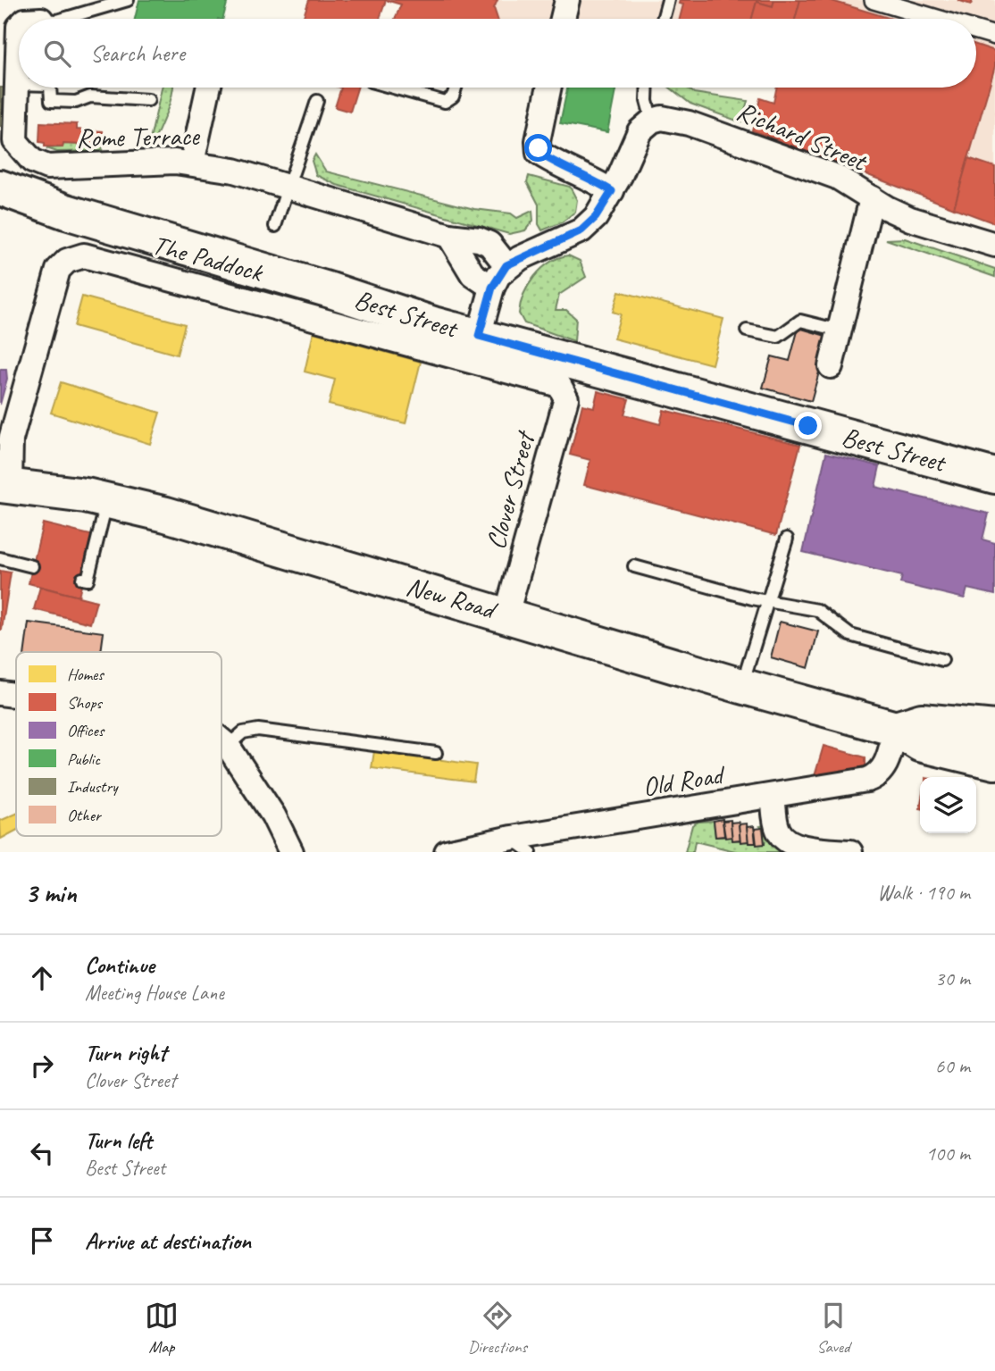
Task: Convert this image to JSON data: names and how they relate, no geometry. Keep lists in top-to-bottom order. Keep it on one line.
{"streets":{"main road":["Best Street","New Road"],"street":["Richard Street","Rome Terrace","The Paddock","Clover Street","Old Road"]},"crossings":[["The Paddock","Clover Street"],["The Paddock","New Road"],["Clover Street","New Road"],["New Road","Old Road"]],"legend":["Homes","Shops","Offices","Public","Industry","Other"],"page":{"search":"Search here","heading":["3 min","Walk · 190 m"],"list":[["Continue","Meeting House Lane","30 m"],["Turn right","Clover Street","60 m"],["Turn left","Best Street","100 m"],"Arrive at destination"],"nav":["Map","Directions","Saved"]}}
